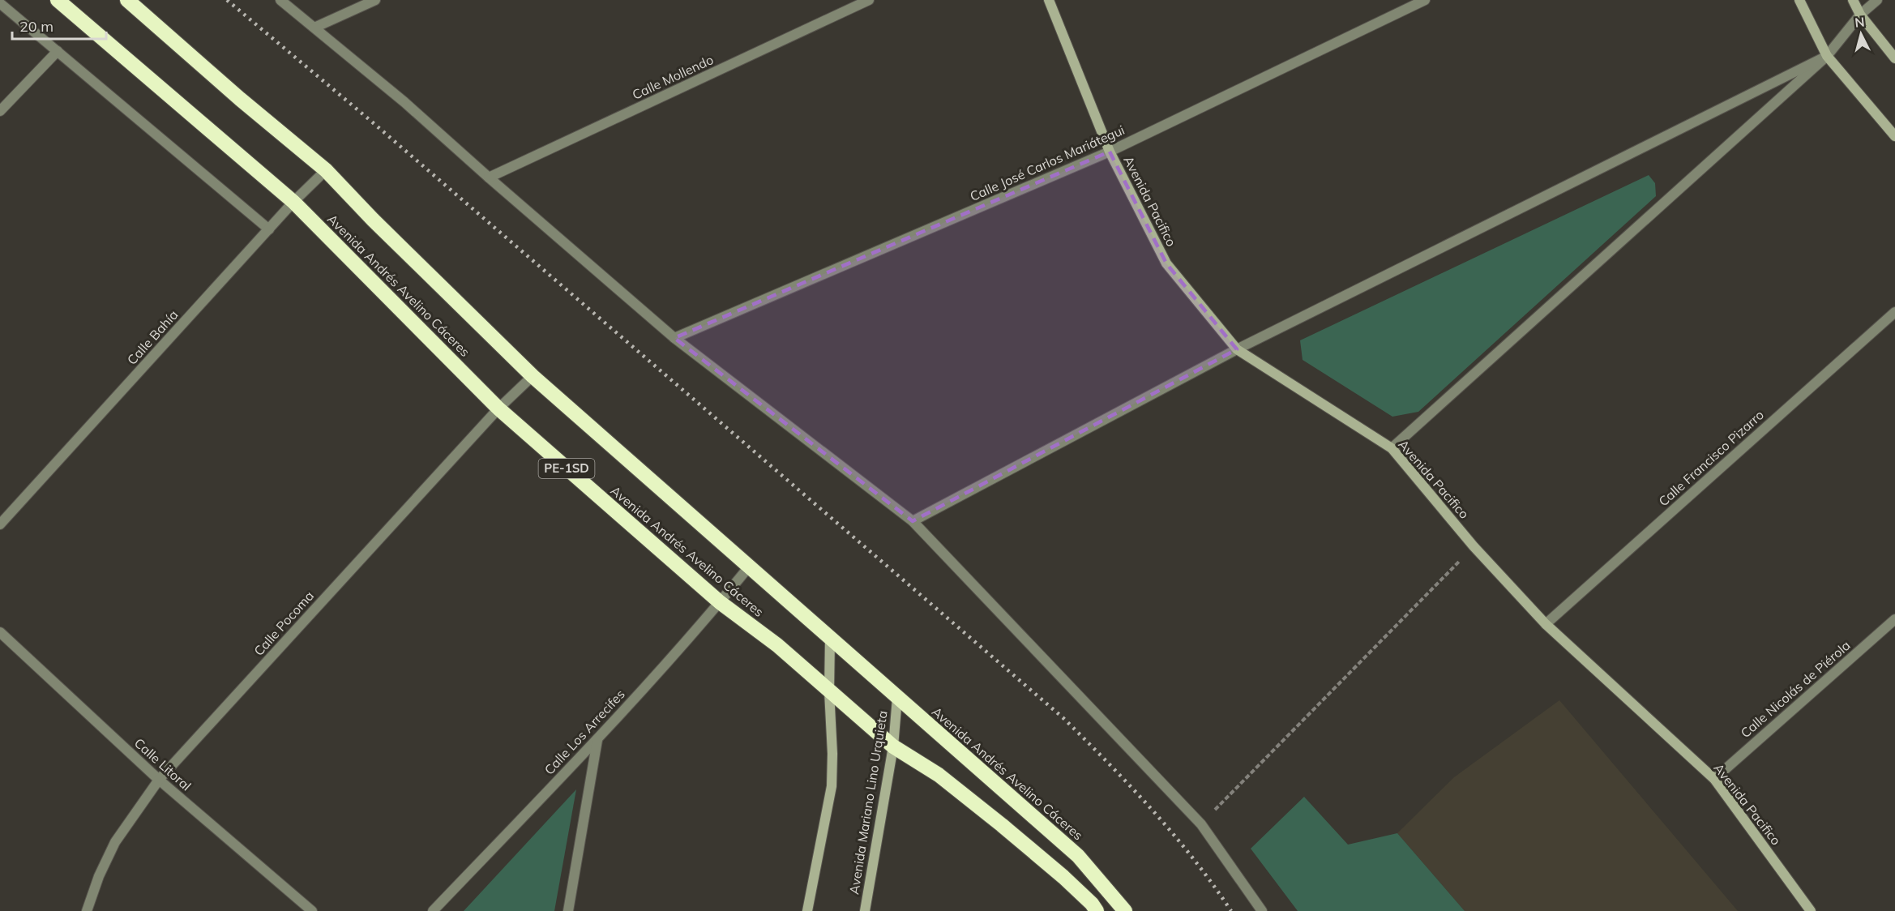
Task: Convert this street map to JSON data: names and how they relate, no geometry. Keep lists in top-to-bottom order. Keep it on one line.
{"streets":{"highway":["Avenida Andrés Avelino Cáceres","PE-1SD"],"street":["Calle Mollendo","Calle José Carlos Mariátegui","Avenida Pacifico","Calle Bahía","Calle Francisco Pizarro","Calle Pocoma","Calle Nicolás de Piérola","Calle Los Arrecifes","Calle Litoral","Avenida Mariano Lino Urquieta"]},"crossings":[["Calle José Carlos Mariátegui","Avenida Pacifico"],["Avenida Pacifico","Calle Francisco Pizarro"],["Avenida Pacifico","Calle Nicolás de Piérola"],["Avenida Andrés Avelino Cáceres","Calle Bahía"],["Avenida Andrés Avelino Cáceres","Calle Pocoma"],["Avenida Andrés Avelino Cáceres","Calle Los Arrecifes"],["Avenida Andrés Avelino Cáceres","Avenida Mariano Lino Urquieta"],["Calle Pocoma","Calle Litoral"]],"scale_bar":"20 m","north":"top"}
